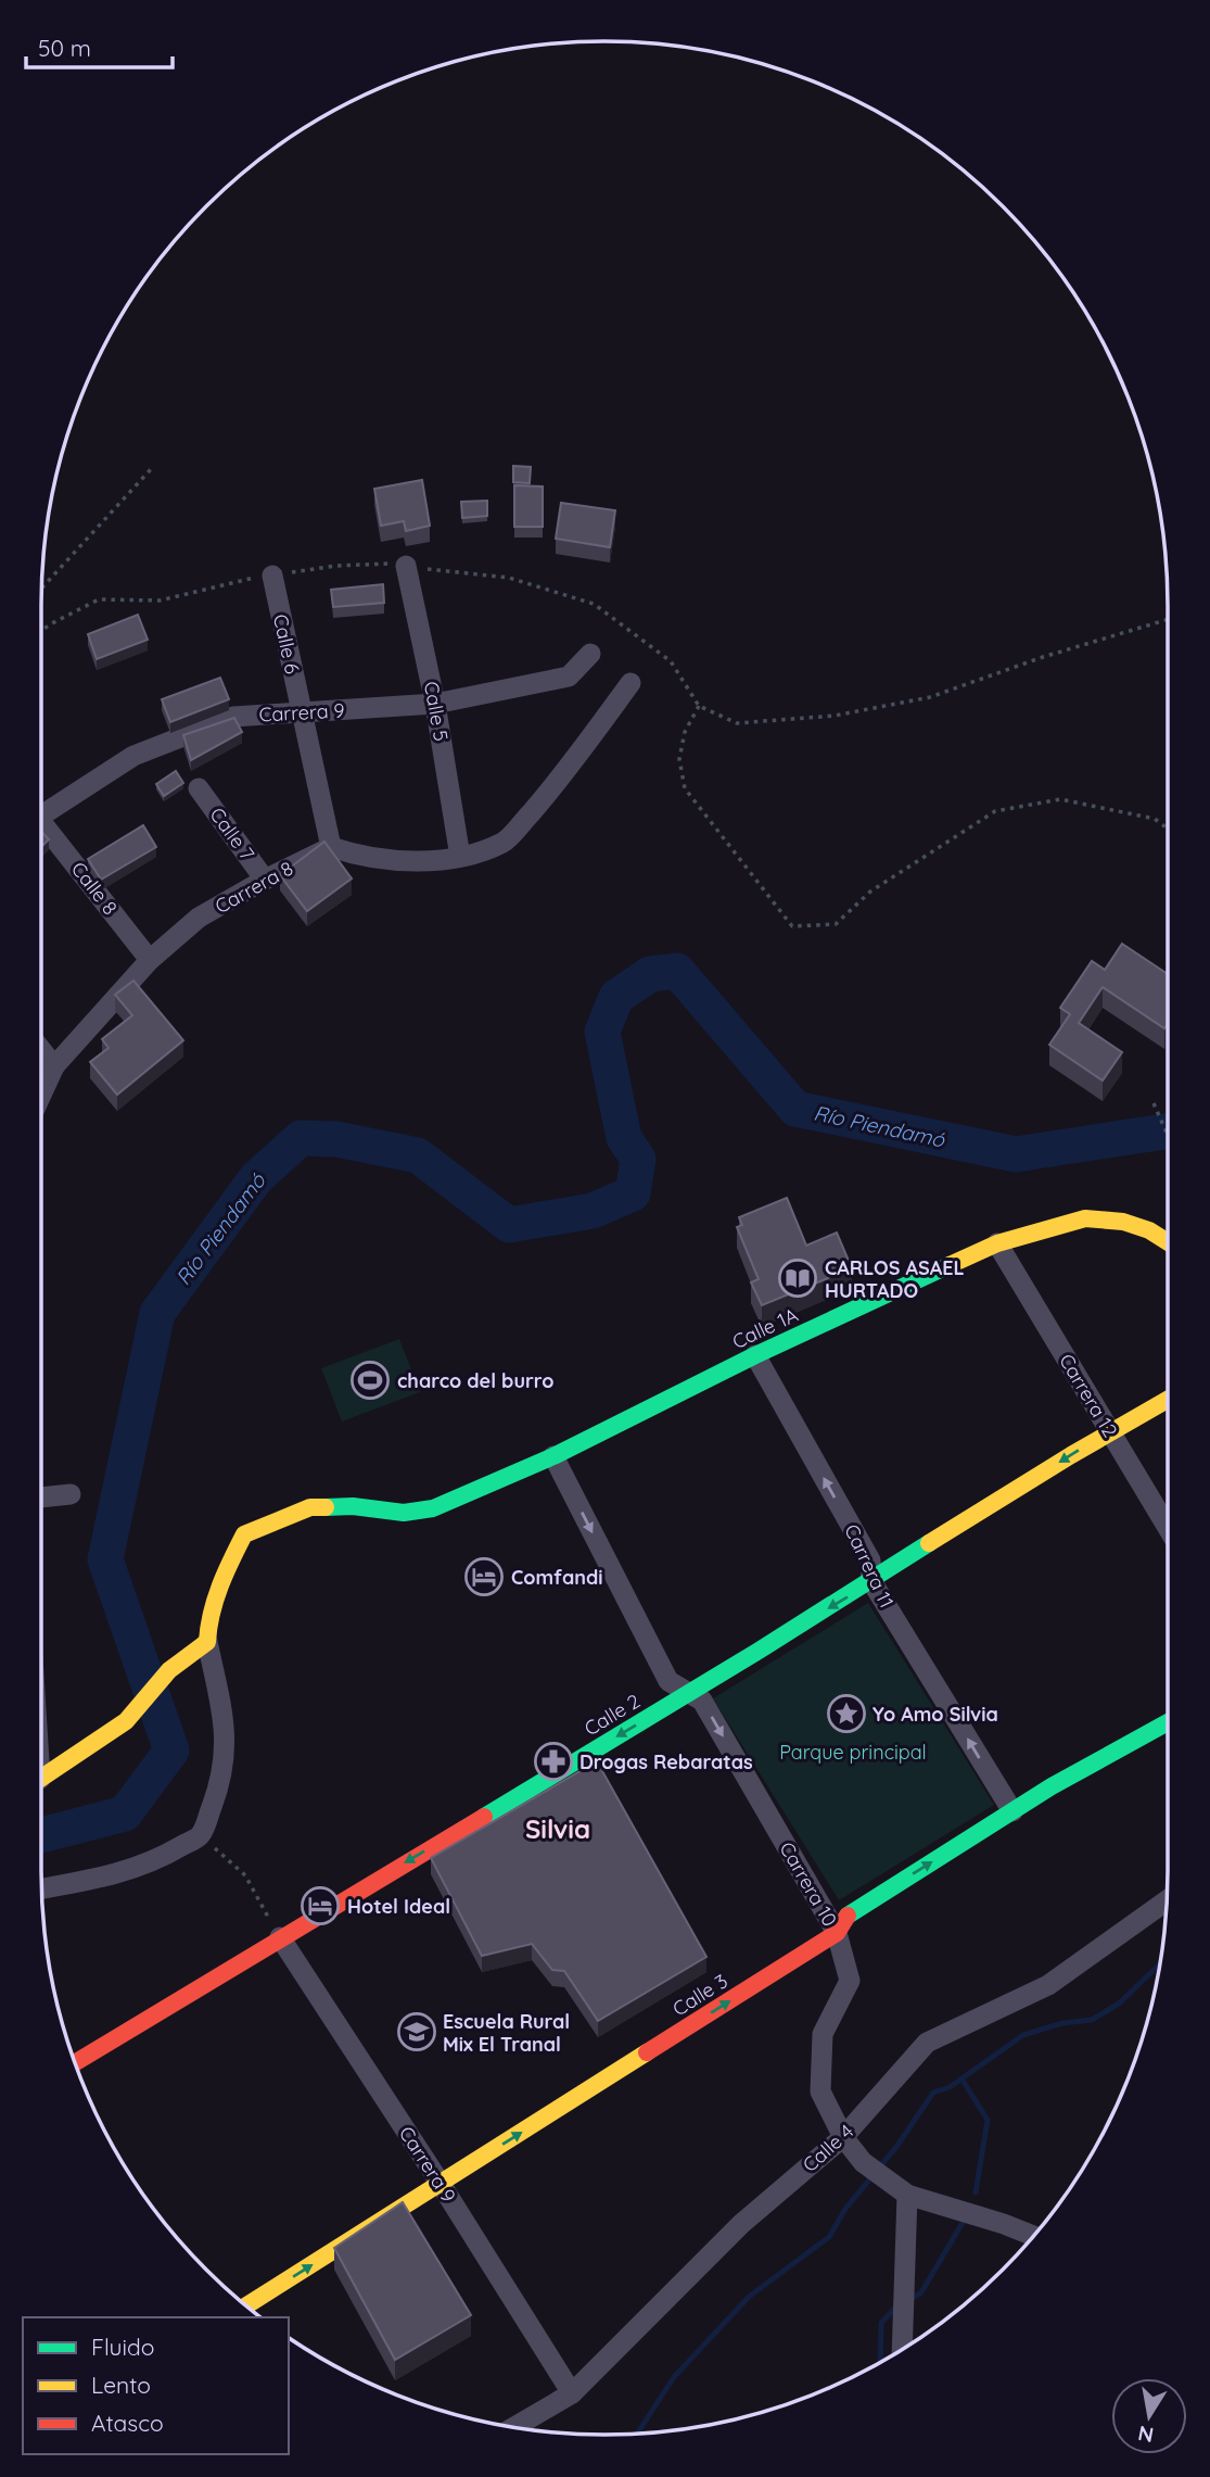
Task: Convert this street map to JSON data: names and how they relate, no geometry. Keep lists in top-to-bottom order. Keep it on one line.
{"streets":{"main road":["Calle 1A","Calle 2","Calle 3"],"street":["Calle 6","Calle 5","Carrera 9","Calle 7","Carrera 8","Calle 8","Carrera 12","Carrera 11","Carrera 10","Calle 4"]},"crossings":[["Calle 6","Carrera 9"],["Calle 6","Carrera 8"],["Calle 5","Carrera 9"],["Carrera 9","Calle 2"],["Carrera 9","Calle 3"],["Carrera 9","Calle 4"],["Calle 7","Carrera 8"],["Carrera 8","Calle 8"],["Calle 1A","Carrera 12"],["Calle 1A","Carrera 11"],["Calle 1A","Carrera 10"],["Carrera 12","Calle 2"],["Carrera 11","Calle 2"],["Carrera 11","Calle 3"],["Calle 2","Carrera 10"],["Carrera 10","Calle 3"],["Carrera 10","Calle 4"]],"one_way":["Carrera 11","Calle 2","Carrera 10","Calle 3"],"districts":["Silvia"],"water":["Río Piendamó"],"parks":["Parque principal"],"places":{"library":["CARLOS ASAEL HURTADO"],"sports":["charco del burro"],"hotel":["Comfandi","Hotel Ideal"],"place":["Yo Amo Silvia"],"pharmacy":["Drogas Rebaratas"],"school or university":["Escuela Rural Mix El Tranal"]},"legend":["Fluido","Lento","Atasco"],"scale_bar":"50 m","north":"bottom"}
